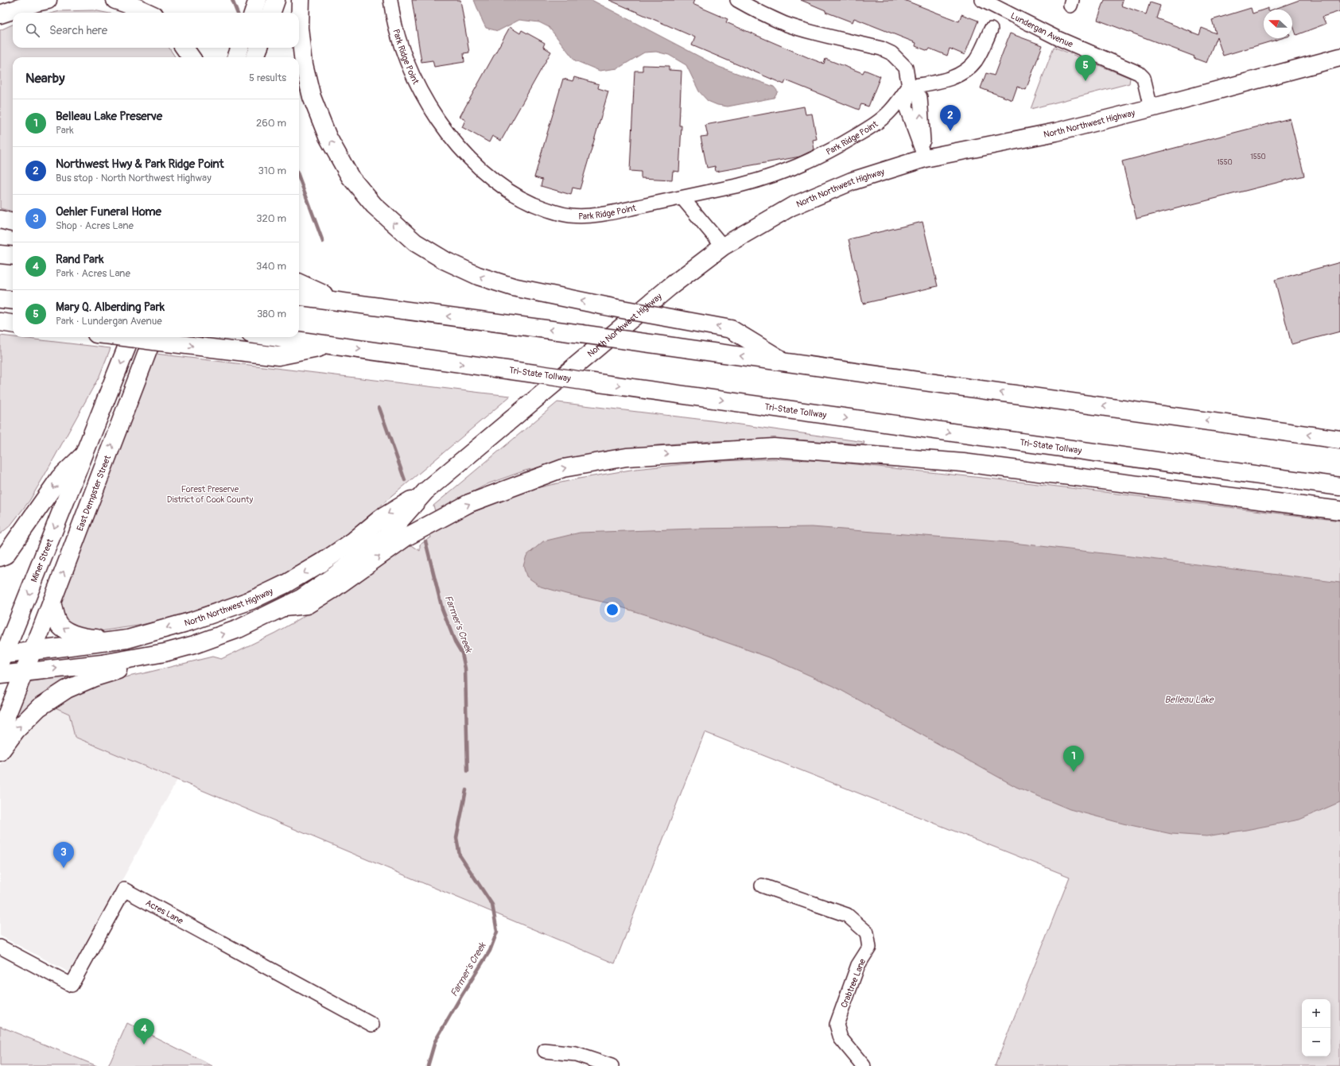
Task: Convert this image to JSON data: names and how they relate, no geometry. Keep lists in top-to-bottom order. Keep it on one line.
{"streets":{"main road":["North Northwest Highway","Tri-State Tollway","East Dempster Street","Miner Street"],"street":["Lundergan Avenue","Park Ridge Point","Acres Lane","Crabtree Lane"]},"crossings":[["Lundergan Avenue","North Northwest Highway"],["North Northwest Highway","East Dempster Street"],["North Northwest Highway","Miner Street"]],"water":["Farmer's Creek","Belleau Lake"],"parks":["Forest Preserve District of Cook County"],"house_numbers":["1550","1550"],"north":"left","page":{"search":"Search here","pins":["5","2","1","3","4"],"heading":["Nearby","5 results"],"list":[{"mark":"1","name":"Belleau Lake Preserve","note":"Park","value":"260 m"},{"mark":"2","name":"Northwest Hwy & Park Ridge Point","note":"Bus stop · North Northwest Highway","value":"310 m"},{"mark":"3","name":"Oehler Funeral Home","note":"Shop · Acres Lane","value":"320 m"},{"mark":"4","name":"Rand Park","note":"Park · Acres Lane","value":"340 m"},{"mark":"5","name":"Mary Q. Alberding Park","note":"Park · Lundergan Avenue","value":"380 m"}],"map_buttons":["+","−"]}}
